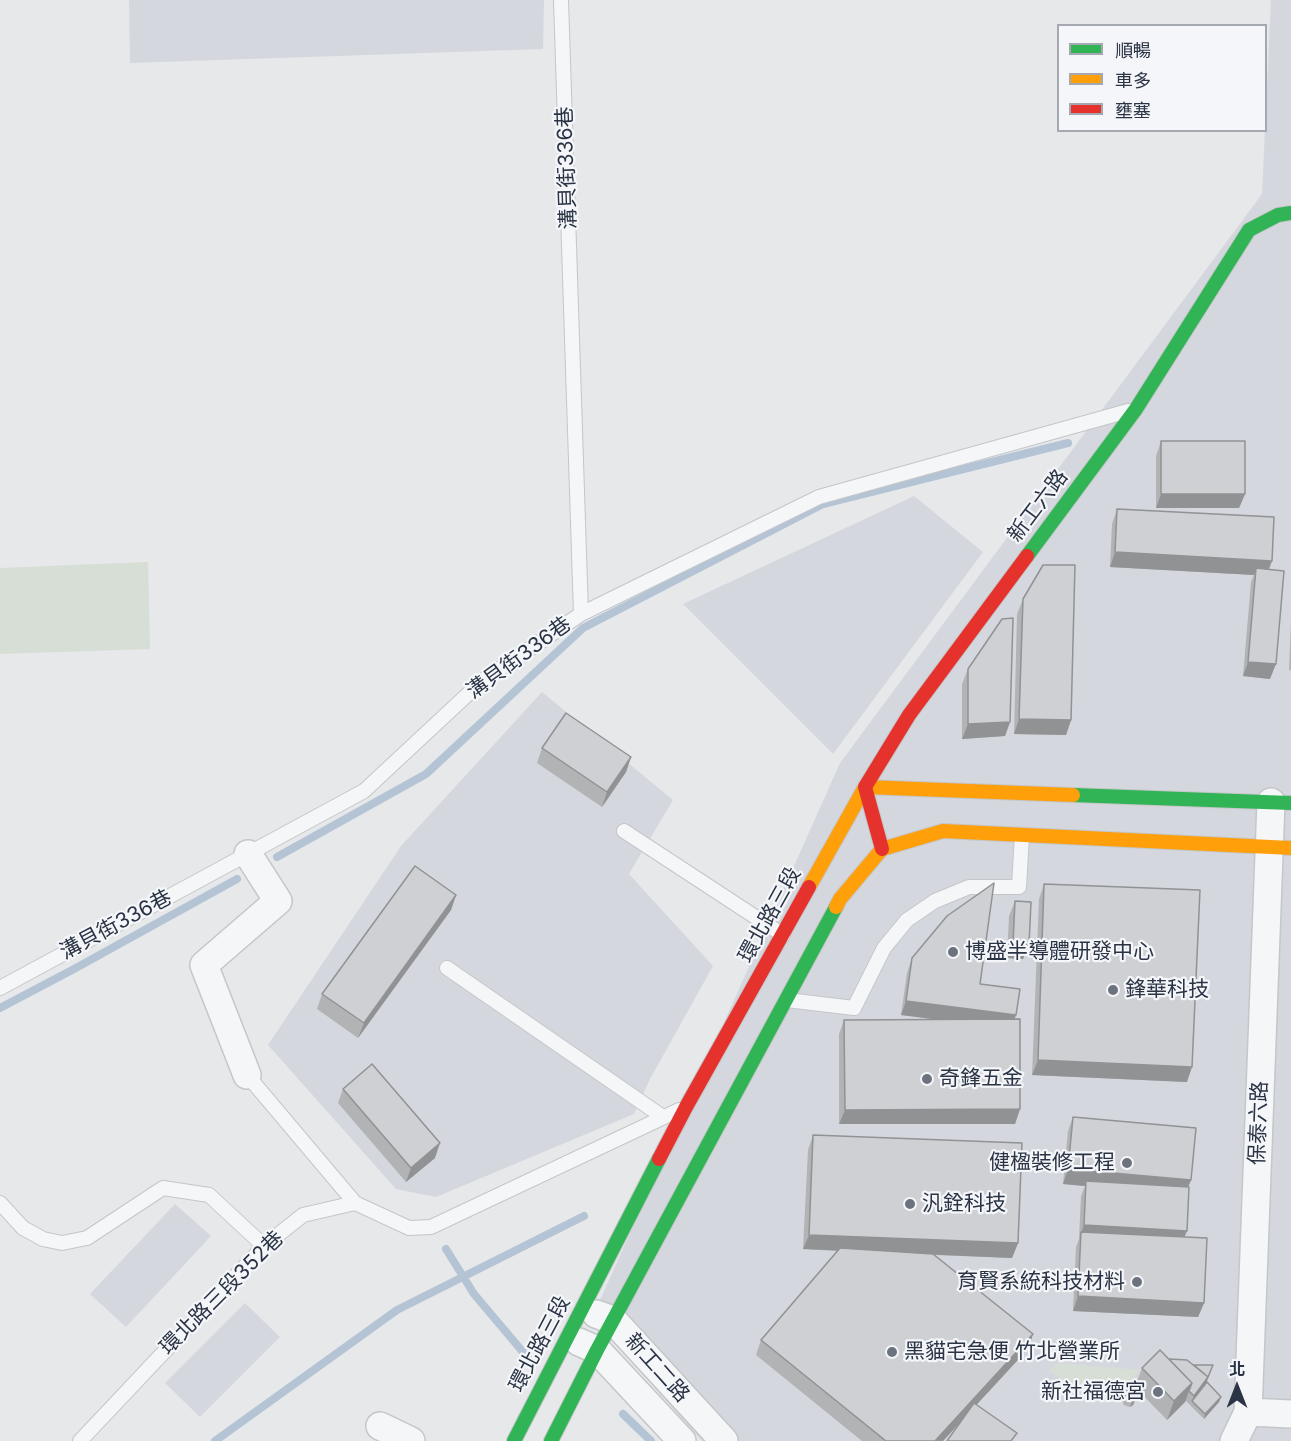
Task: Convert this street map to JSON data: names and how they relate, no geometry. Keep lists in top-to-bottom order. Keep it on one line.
{"streets":{"street":["新工六路","環北路三段","保泰六路","新工二路"],"lane":["溝貝街336巷","環北路三段352巷"]},"crossings":[["新工六路","環北路三段"],["環北路三段","新工二路"]],"places":["博盛半導體研發中心","鋒華科技","奇鋒五金","健楹裝修工程","汎銓科技","育賢系統科技材料","黑貓宅急便 竹北營業所","新社福德宮"],"legend":["順暢","車多","壅塞"],"north":"top"}
